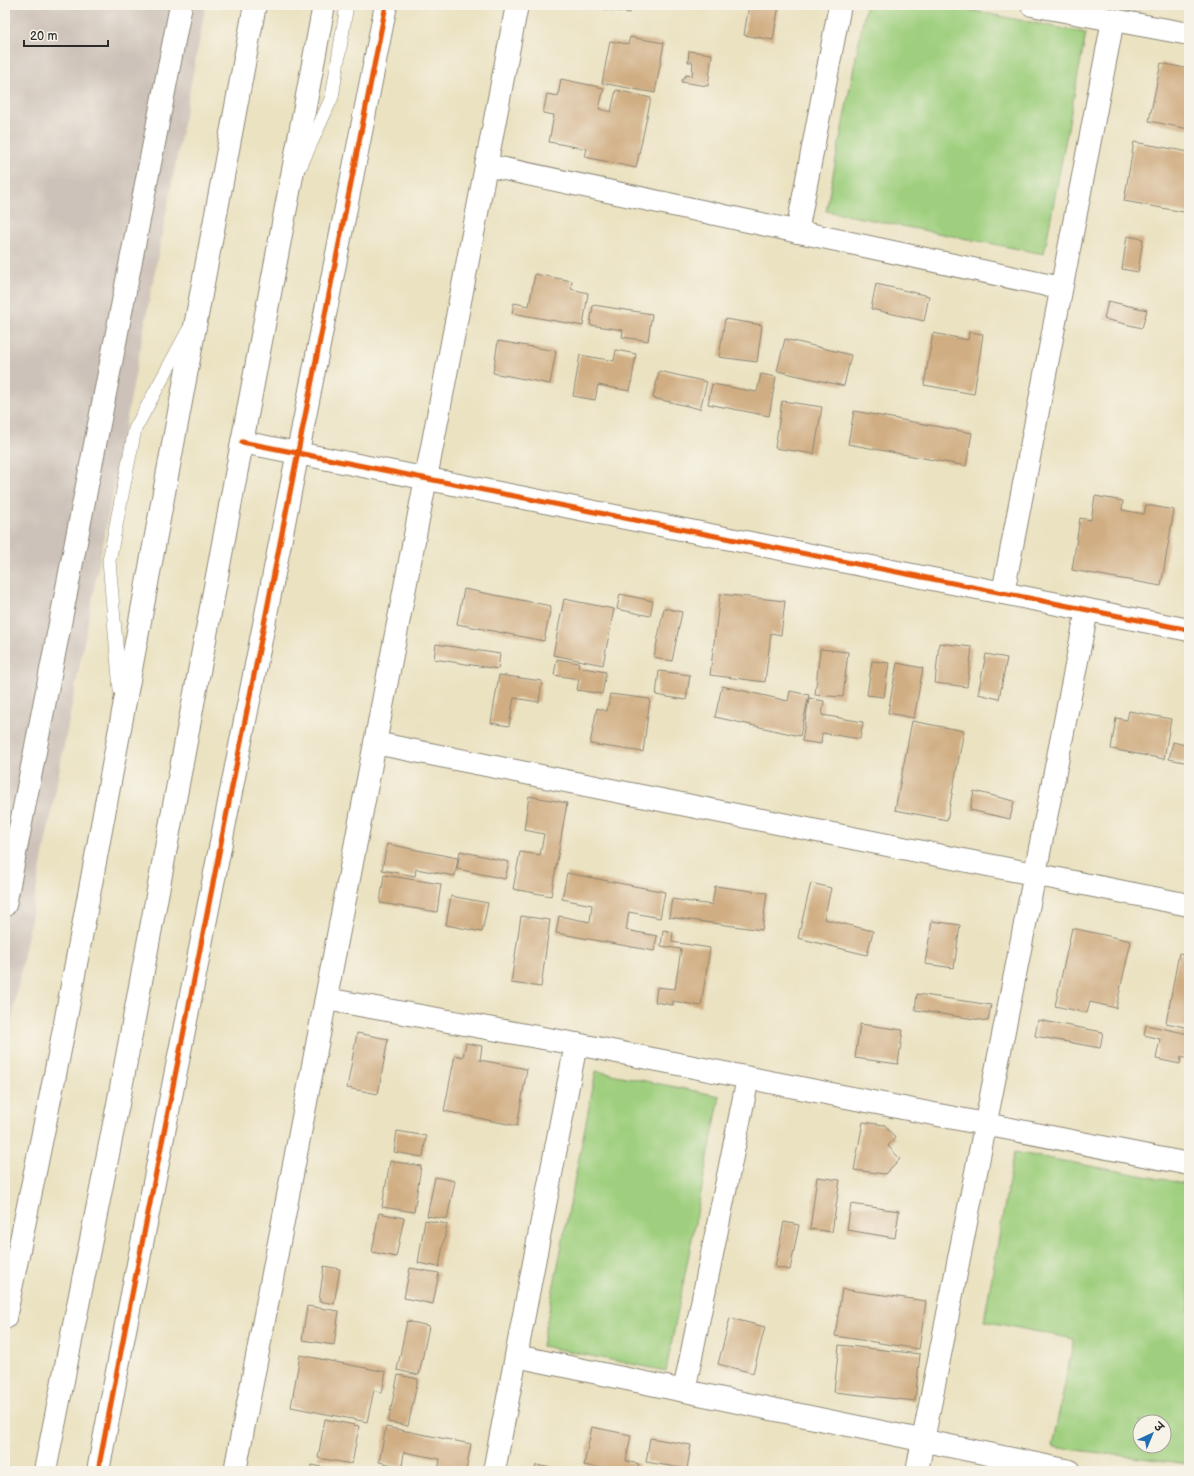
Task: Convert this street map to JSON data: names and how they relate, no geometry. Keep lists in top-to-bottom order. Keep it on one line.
{"scale_bar":"20 m","north":"top right"}
